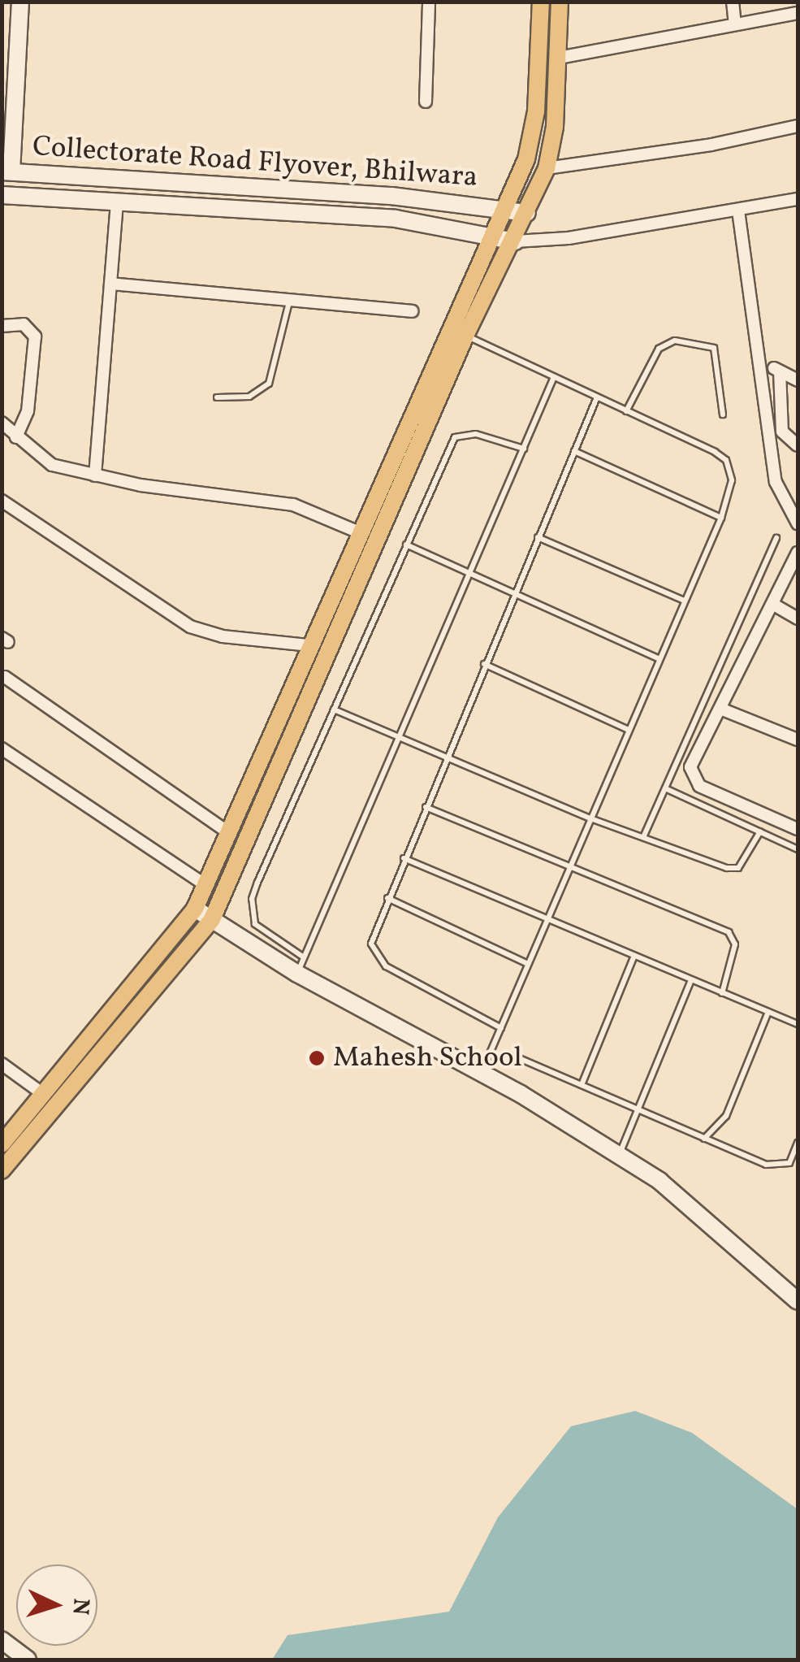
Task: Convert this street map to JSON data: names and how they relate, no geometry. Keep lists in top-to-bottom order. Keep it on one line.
{"streets":{"street":["Collectorate Road Flyover, Bhilwara"]},"places":["Mahesh School"],"north":"right"}
